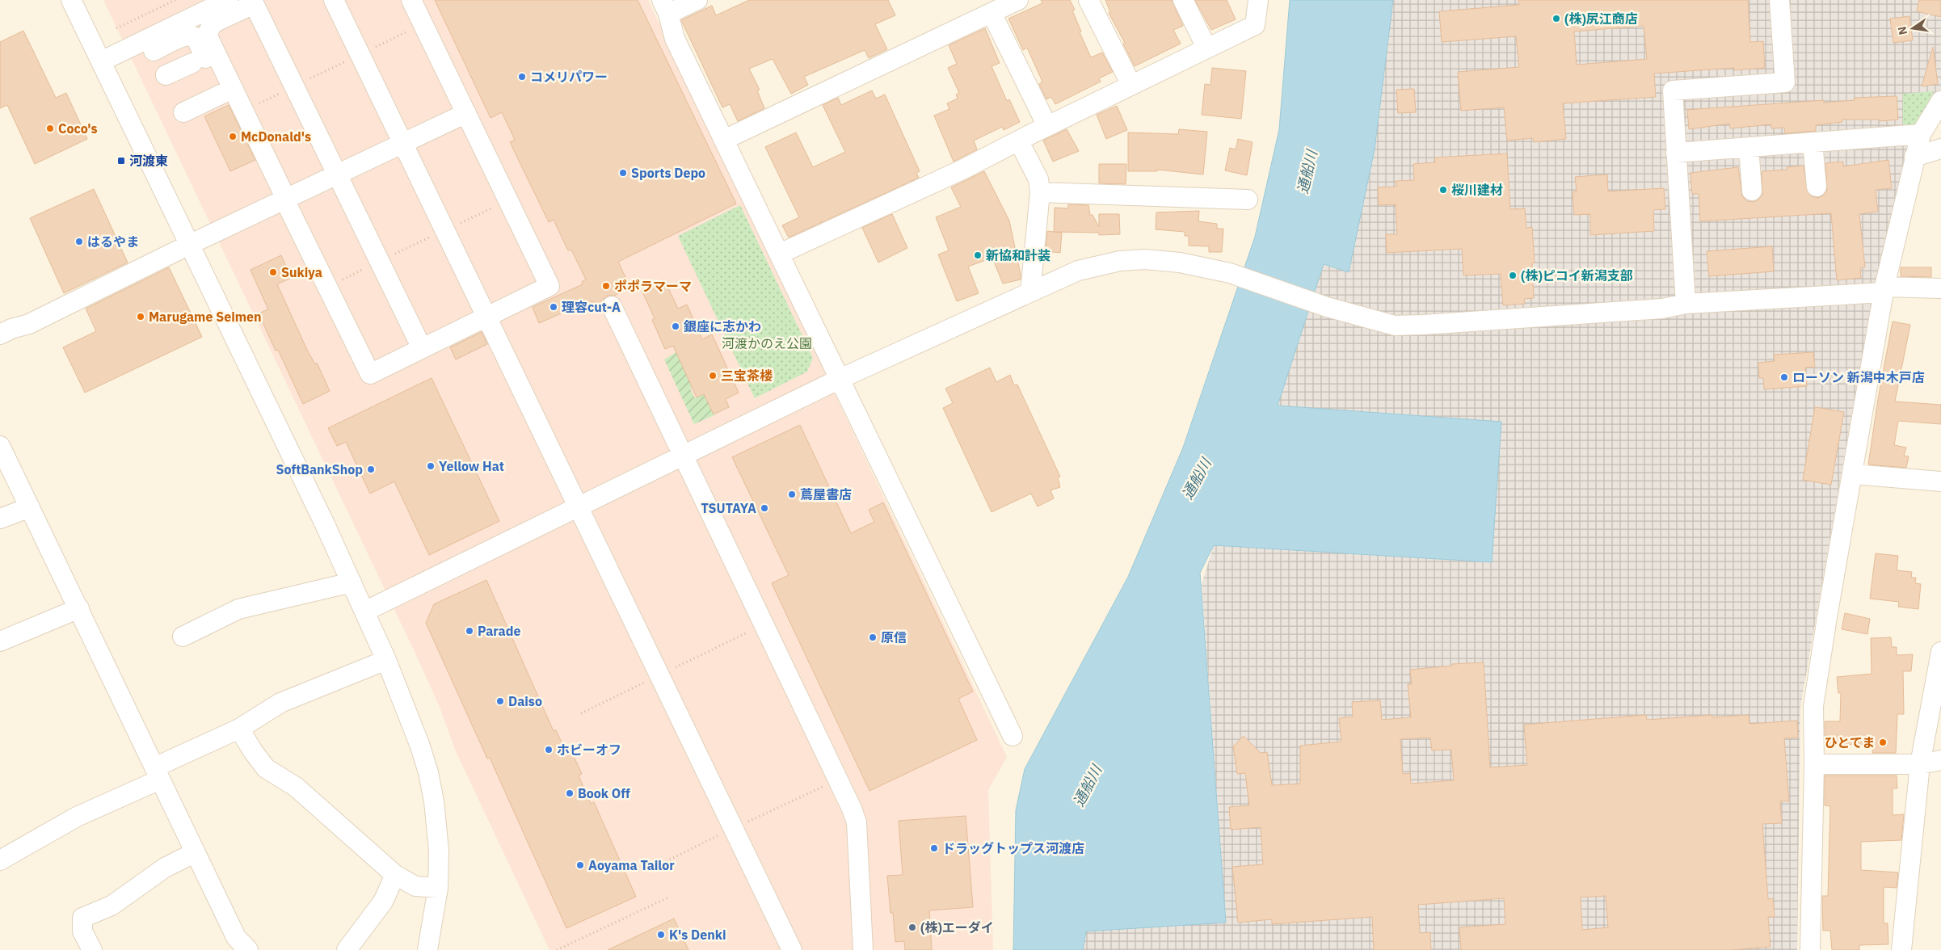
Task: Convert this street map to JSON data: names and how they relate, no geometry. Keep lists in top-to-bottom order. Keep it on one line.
{"water":["通船川"],"parks":["河渡かのえ公園"],"places":{"other":["(株)尻江商店","コメリパワー","Coco's","McDonald's","Sports Depo","桜川建材","はるやま","新協和計装","Sukiya","(株)ピコイ新潟支部","ポポラマーマ","理容cut-A","Marugame Seimen","銀座に志かわ","三宝茶楼","ローソン 新潟中木戸店","Yellow Hat","SoftBankShop","蔦屋書店","TSUTAYA","Parade","原信","Daiso","ひとてま","ホビーオフ","Book Off","ドラッグトップス河渡店","Aoyama Tailor","(株)エーダイ","K's Denki"],"transit":["河渡東"]},"north":"left"}
